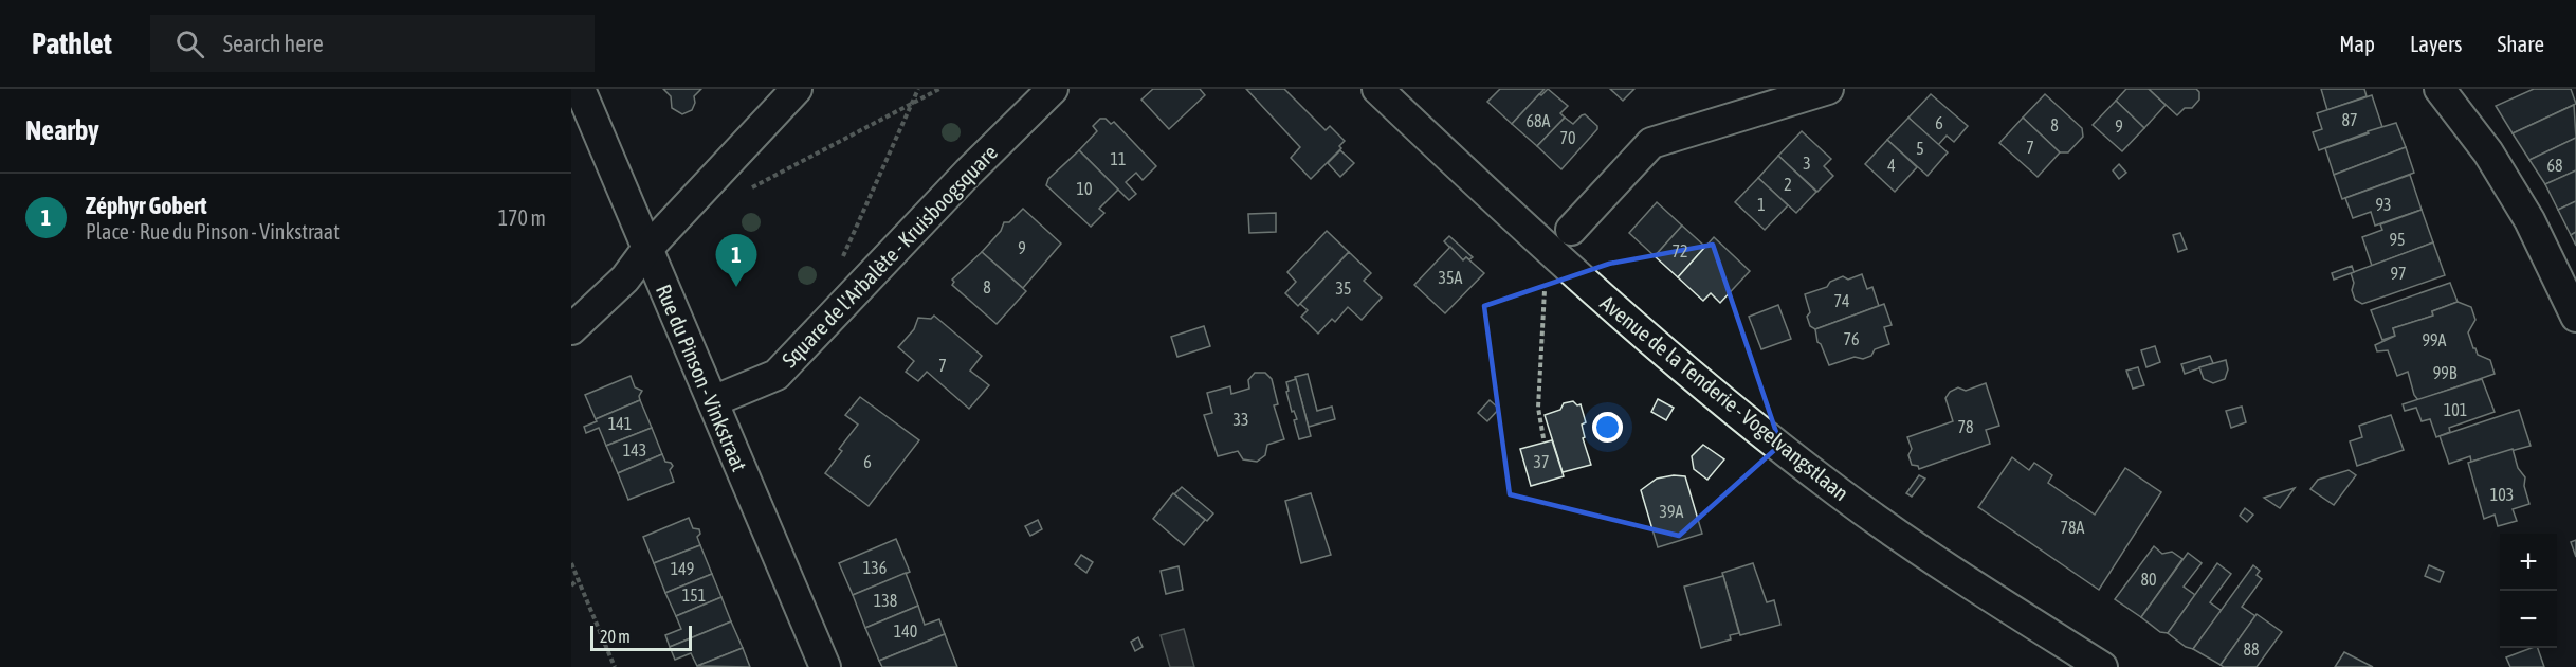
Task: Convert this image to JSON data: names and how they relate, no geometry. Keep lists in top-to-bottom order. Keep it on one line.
{"streets":{"street":["Square de l'Arbalète - Kruisboogsquare","Rue du Pinson - Vinkstraat","Avenue de la Tenderie - Vogelvangstlaan"]},"crossings":[["Square de l'Arbalète - Kruisboogsquare","Rue du Pinson - Vinkstraat"]],"house_numbers":["87","68A","6","8","9","70","7","5","11","3","4","68","2","10","1","93","95","9","72","97","35A","8","35","74","76","99A","7","99B","101","33","141","78","143","6","37","103","39A","78A","136","149","80","151","138","140","88"],"scale_bar":"20 m","page":{"header":"Pathlet","search":"Search here","nav":["Map","Layers","Share"],"heading":"Nearby","list":[{"mark":"1","name":"Zéphyr Gobert","note":"Place · Rue du Pinson - Vinkstraat","value":"170 m"}],"pins":"1","map_buttons":["+","−"],"scale":"20 m"}}
